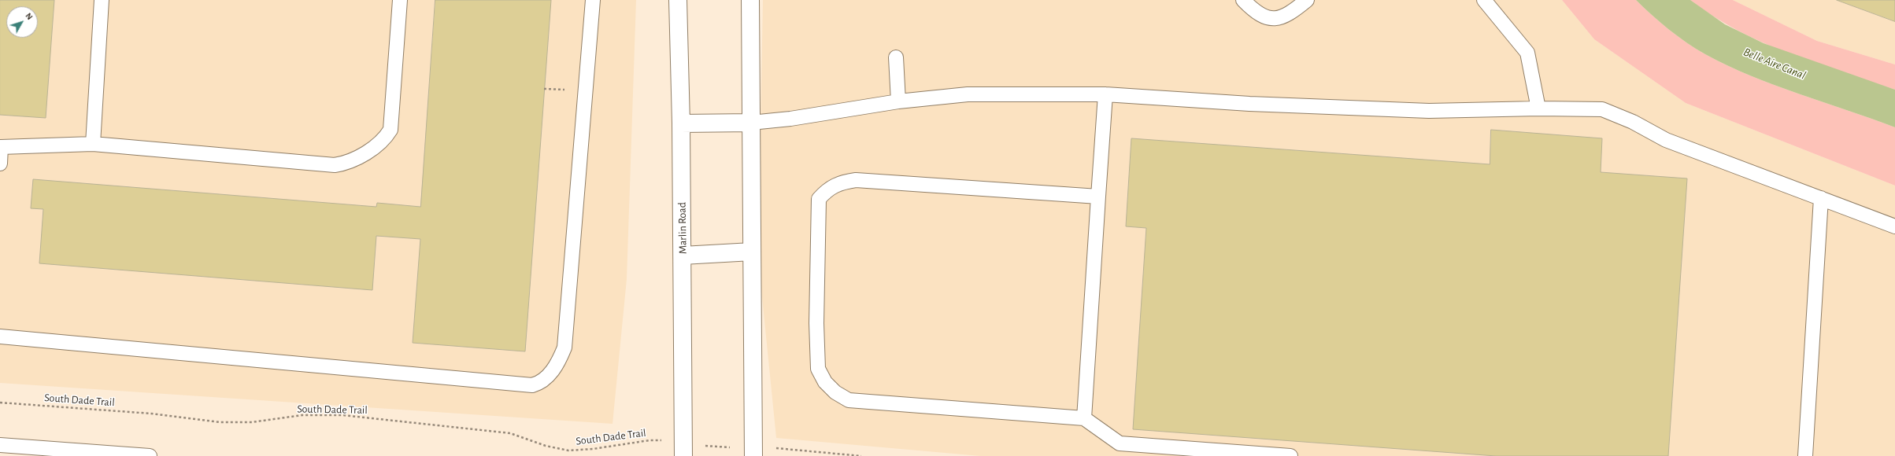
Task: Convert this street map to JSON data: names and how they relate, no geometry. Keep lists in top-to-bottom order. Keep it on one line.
{"streets":{"street":["Marlin Road"],"path":["South Dade Trail"]},"water":["Belle Aire Canal"],"north":"top right"}
